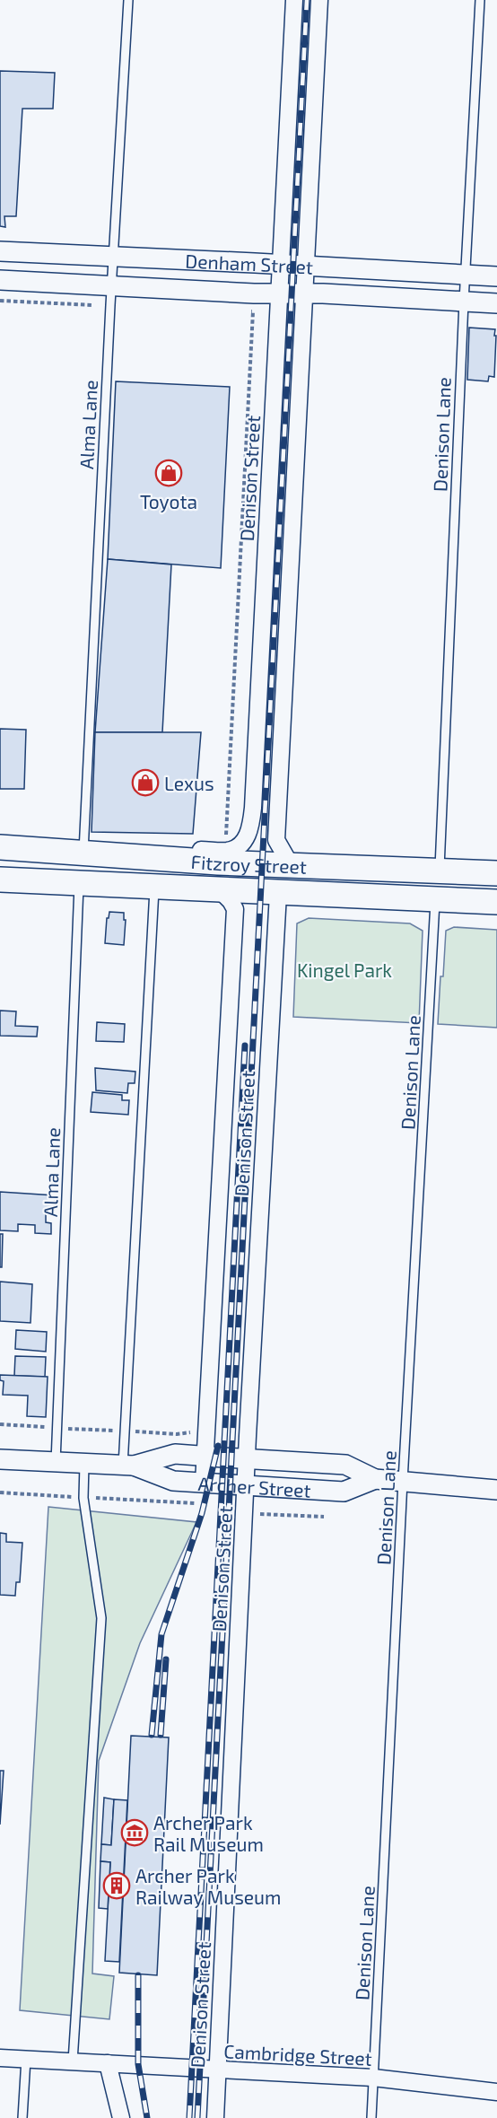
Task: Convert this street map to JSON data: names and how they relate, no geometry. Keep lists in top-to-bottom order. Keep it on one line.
{"streets":{"main road":["Fitzroy Street"],"street":["Denham Street","Denison Street","Archer Street","Cambridge Street"],"lane":["Alma Lane","Denison Lane"]},"crossings":[["Denham Street","Alma Lane"],["Denham Street","Denison Lane"],["Denham Street","Denison Street"],["Alma Lane","Fitzroy Street"],["Alma Lane","Archer Street"],["Denison Lane","Fitzroy Street"],["Denison Lane","Archer Street"],["Denison Lane","Cambridge Street"],["Denison Street","Fitzroy Street"],["Denison Street","Archer Street"],["Denison Street","Cambridge Street"]],"parks":["Kingel Park"],"places":{"shop":["Toyota","Lexus"],"museum":["Archer Park Rail Museum"],"building":["Archer Park Railway Museum"]}}
